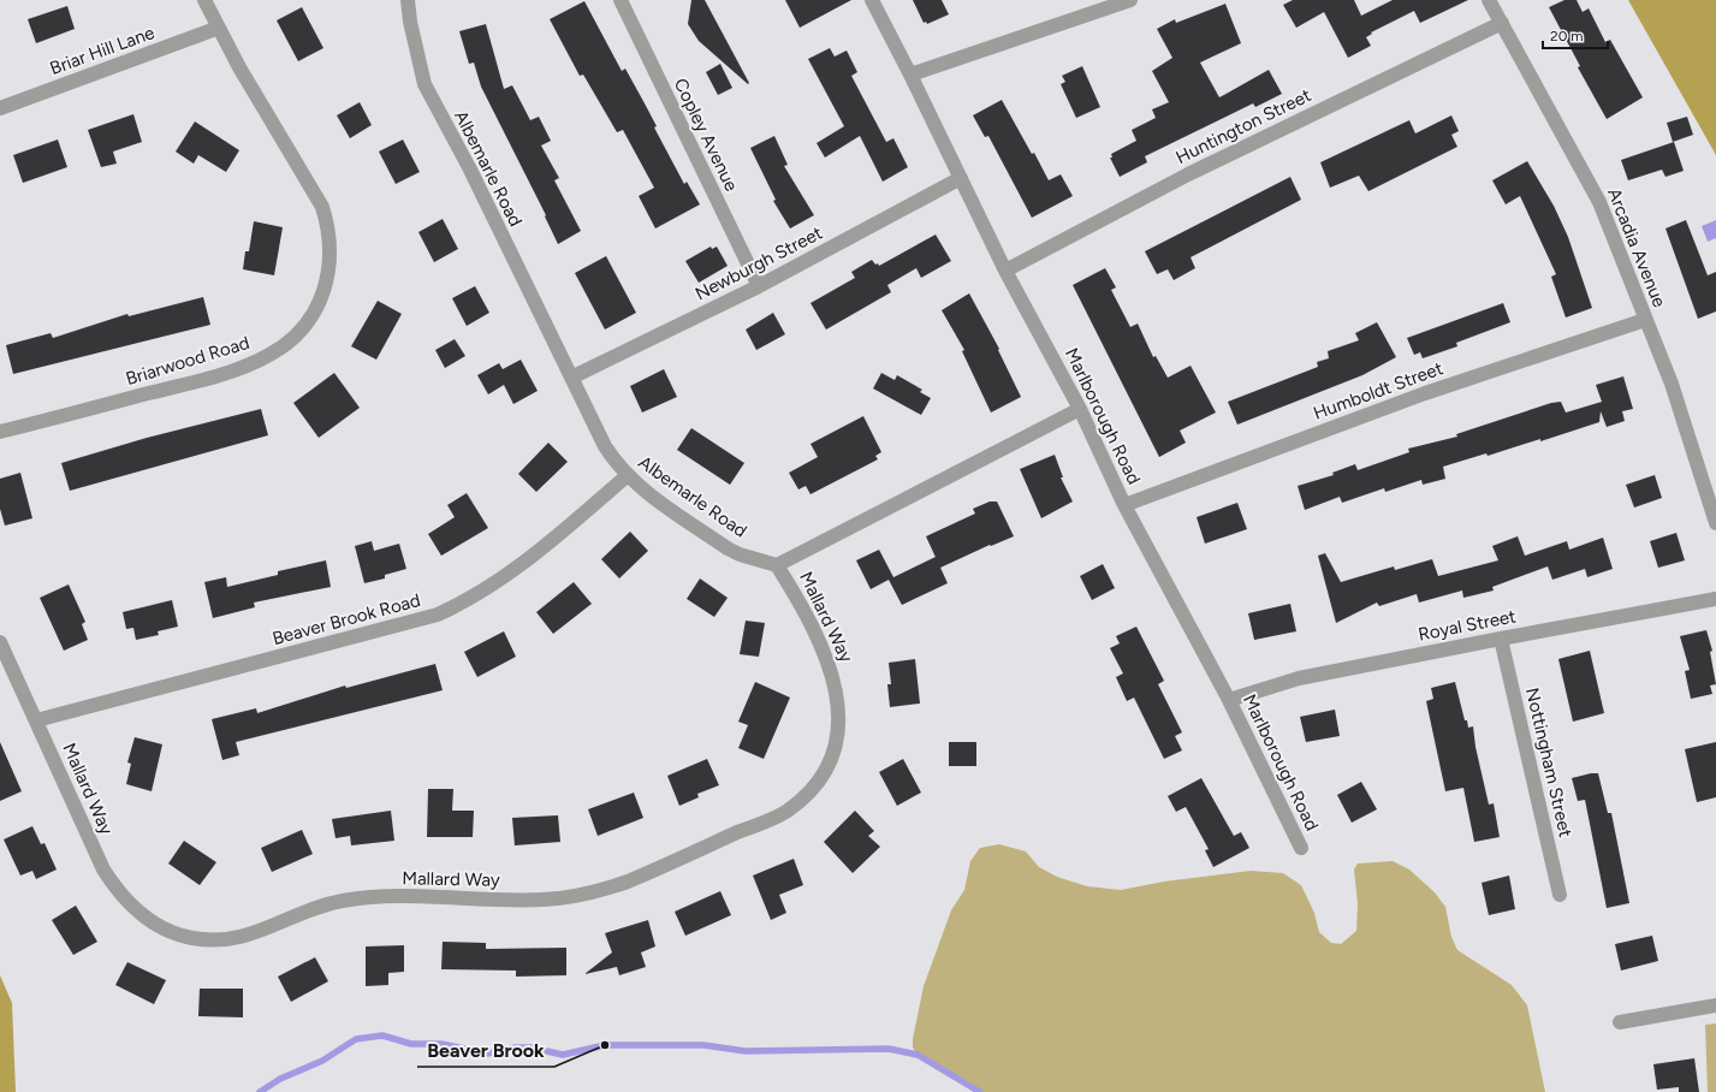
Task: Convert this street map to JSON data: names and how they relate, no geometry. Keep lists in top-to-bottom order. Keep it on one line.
{"streets":{"street":["Briar Hill Lane","Huntington Street","Copley Avenue","Albemarle Road","Arcadia Avenue","Newburgh Street","Briarwood Road","Humboldt Street","Marlborough Road","Mallard Way","Beaver Brook Road","Royal Street","Nottingham Street"]},"crossings":[["Briar Hill Lane","Briarwood Road"],["Huntington Street","Arcadia Avenue"],["Huntington Street","Marlborough Road"],["Copley Avenue","Newburgh Street"],["Albemarle Road","Newburgh Street"],["Albemarle Road","Mallard Way"],["Albemarle Road","Beaver Brook Road"],["Arcadia Avenue","Humboldt Street"],["Newburgh Street","Marlborough Road"],["Humboldt Street","Marlborough Road"],["Marlborough Road","Royal Street"],["Mallard Way","Beaver Brook Road"],["Royal Street","Nottingham Street"]],"places":["Beaver Brook"],"scale_bar":"20 m"}
